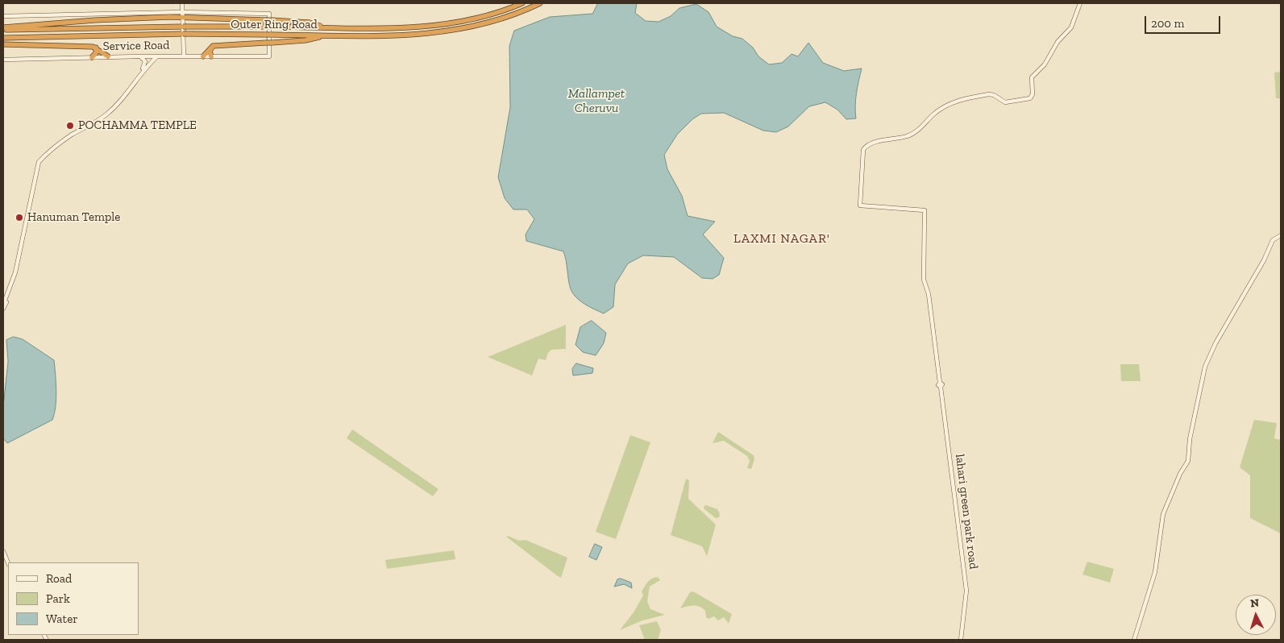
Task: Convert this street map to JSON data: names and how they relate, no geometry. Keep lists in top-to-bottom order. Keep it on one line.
{"streets":{"highway":["Outer Ring Road"],"street":["Service Road","lahari green park road"]},"districts":["LAXMI NAGAR'"],"water":["Mallampet Cheruvu"],"places":["POCHAMMA TEMPLE","Hanuman Temple"],"legend":["Road","Park","Water"],"scale_bar":"200 m","north":"top"}
